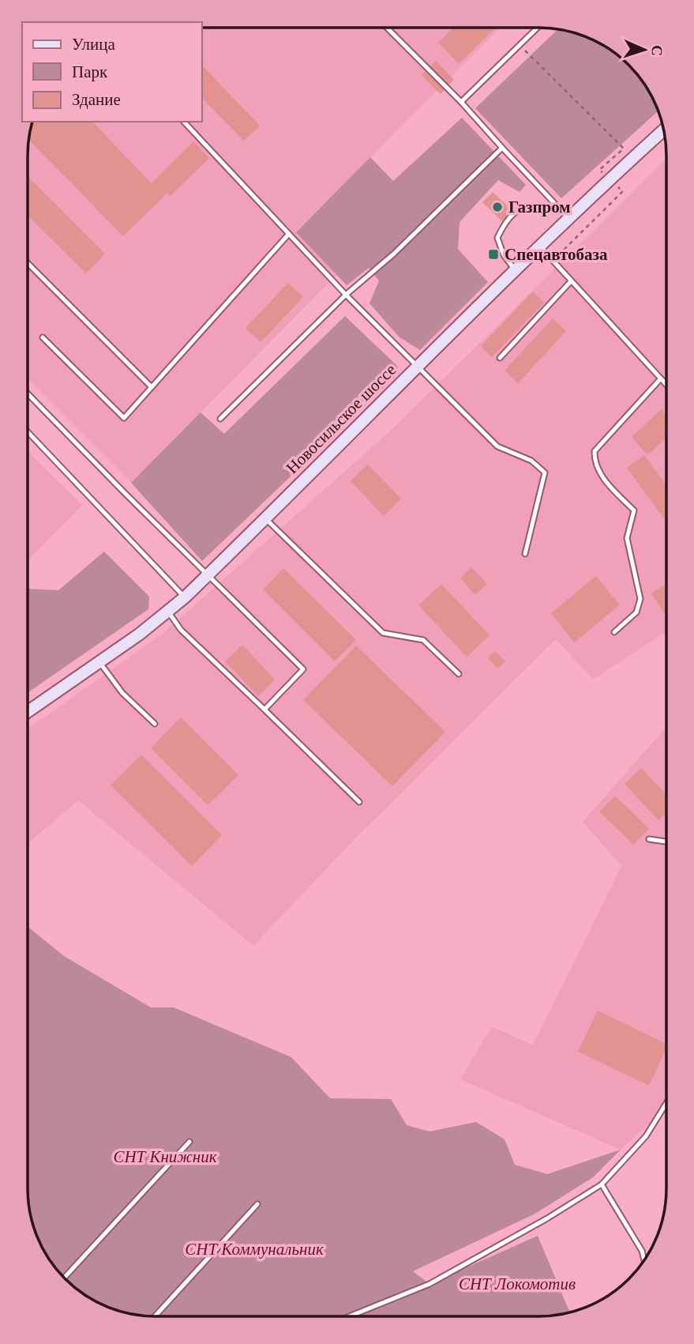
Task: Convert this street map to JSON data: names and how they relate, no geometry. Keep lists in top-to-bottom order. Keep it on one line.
{"streets":{"street":["Новосильское шоссе"]},"parks":["СНТ Книжник","СНТ Коммунальник","СНТ Локомотив"],"places":{"other":["Газпром"],"transit":["Спецавтобаза"]},"legend":["Улица","Парк","Здание"],"north":"right"}
